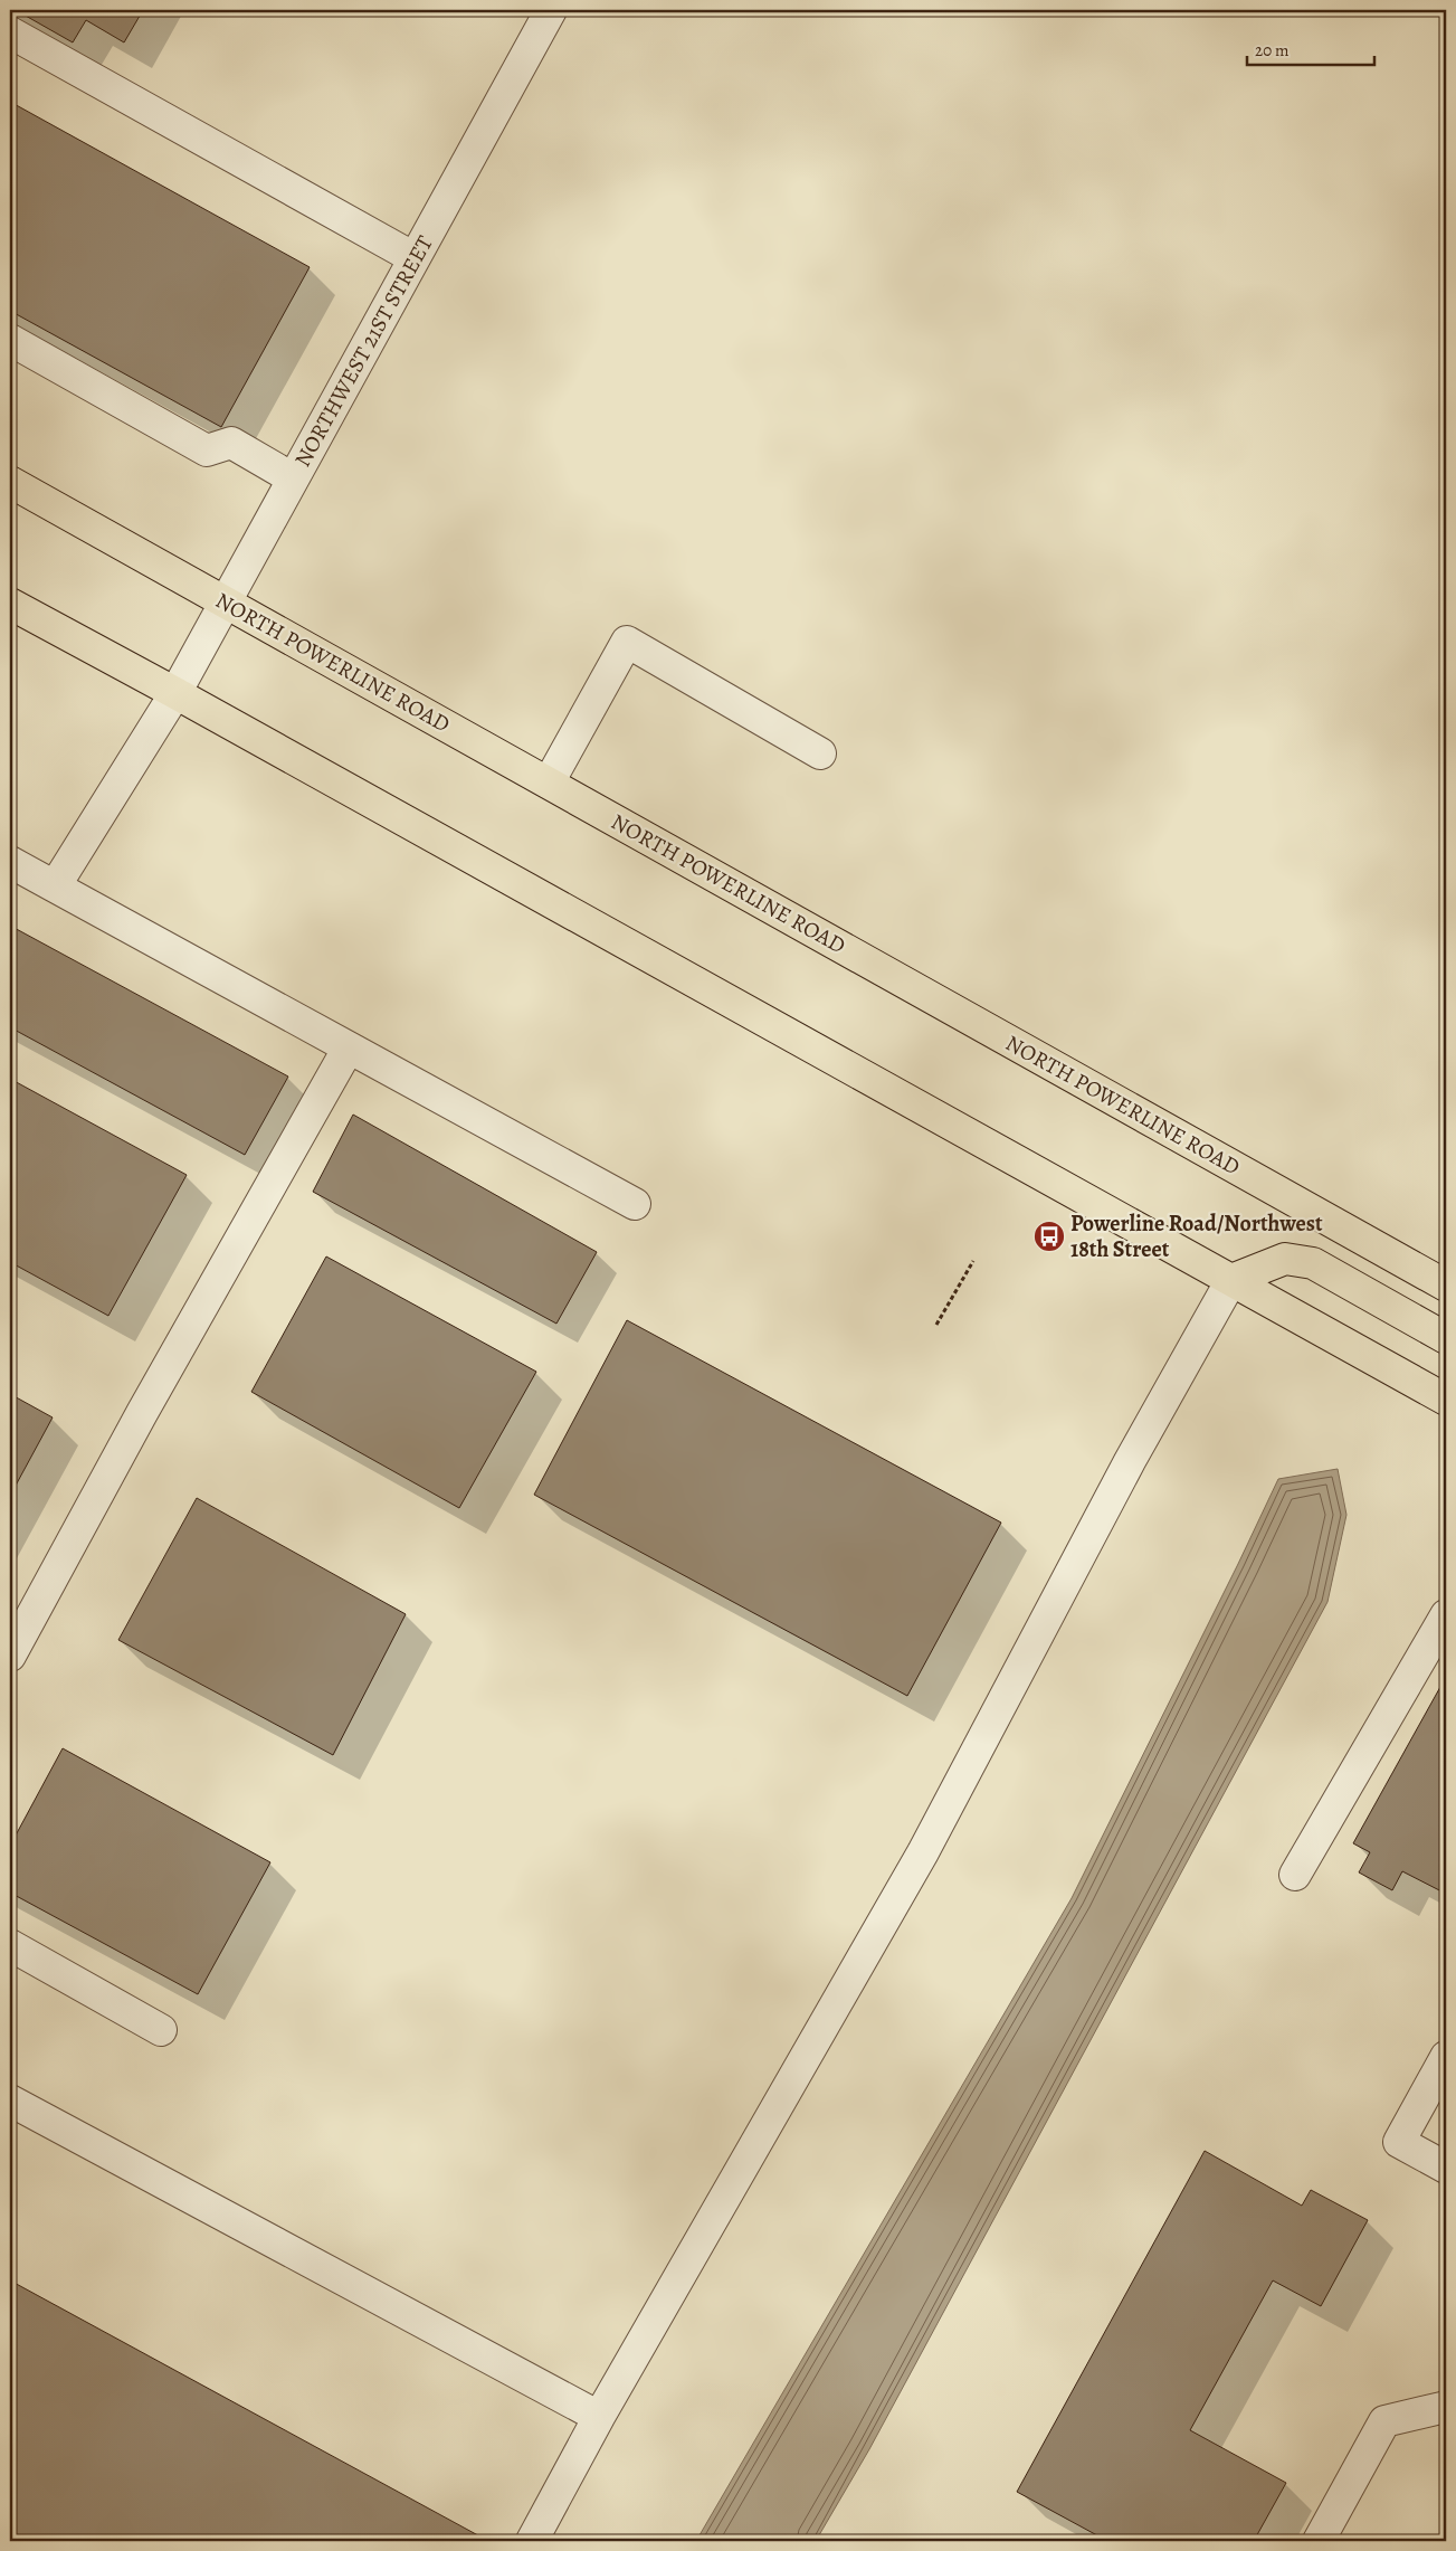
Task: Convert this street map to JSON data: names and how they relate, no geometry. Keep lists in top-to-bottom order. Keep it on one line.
{"streets":{"main road":["NORTH POWERLINE ROAD"],"street":["NORTHWEST 21ST STREET"]},"crossings":[["NORTHWEST 21ST STREET","NORTH POWERLINE ROAD"]],"places":{"bus stop":["Powerline Road/Northwest 18th Street"]},"scale_bar":"20 m"}
